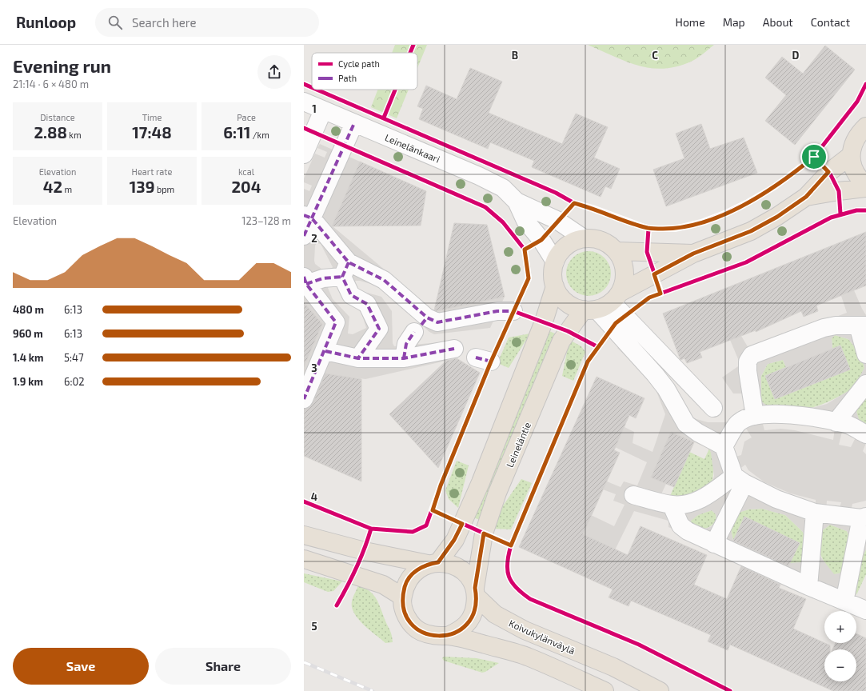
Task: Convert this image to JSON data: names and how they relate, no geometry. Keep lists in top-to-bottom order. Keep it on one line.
{"streets":{"main road":["Leineläntie","Koivukylänväylä"],"street":["Leinelänkaari"]},"crossings":[["Leinelänkaari","Leineläntie"],["Leineläntie","Koivukylänväylä"]],"legend":["Cycle path","Path"],"page":{"header":"Runloop","search":"Search here","nav":["Home","Map","About","Contact"],"heading":["Evening run","21:14 · 6 × 480 m"],"stats":[["Distance","2.88 km"],["Time","17:48"],["Pace","6:11 /km"],["Elevation","42 m"],["Heart rate","139 bpm"],["kcal","204"]],"chart":["Elevation","123–128 m"],"list":[{"name":"480 m","note":"6:13"},{"name":"960 m","note":"6:13"},{"name":"1.4 km","note":"5:47"},{"name":"1.9 km","note":"6:02"}],"map_buttons":["+","−"],"buttons":["Save","Share"]},"grid":{"columns":["B","C","D"],"rows":["1","2","3","4","5"]}}
